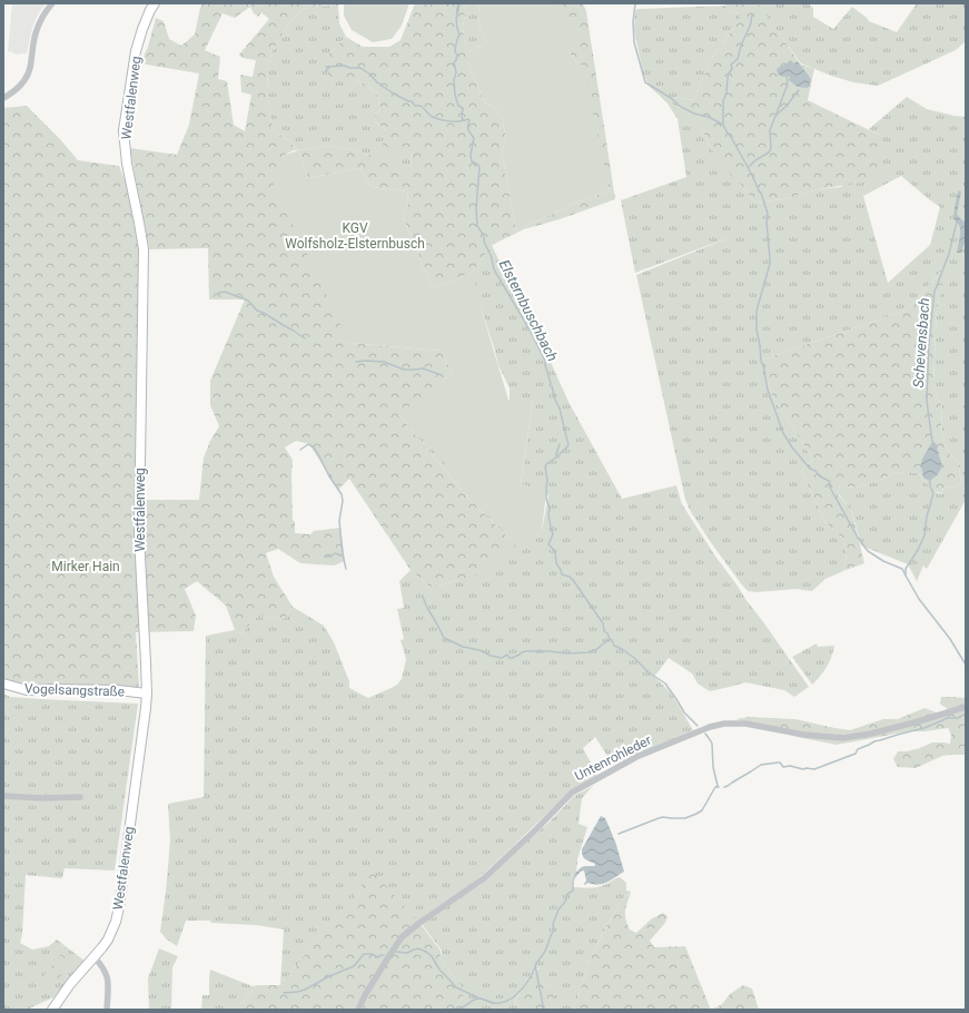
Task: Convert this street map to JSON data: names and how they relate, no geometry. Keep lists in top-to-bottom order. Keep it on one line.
{"streets":{"street":["Westfalenweg","Vogelsangstraße","Untenrohleder"]},"crossings":[["Westfalenweg","Vogelsangstraße"]],"water":["Elsternbuschbach","Schevensbach"],"parks":["KGV Wolfsholz-Elsternbusch","Mirker Hain"]}
